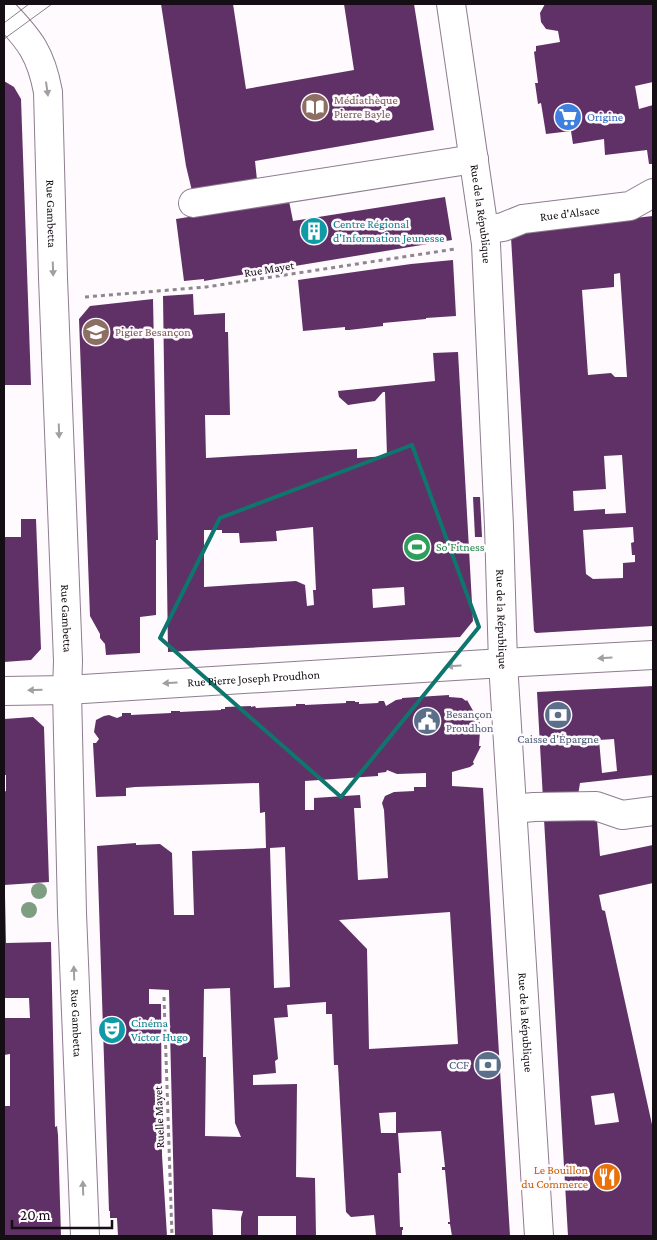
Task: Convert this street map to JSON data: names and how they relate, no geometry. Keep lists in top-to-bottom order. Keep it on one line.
{"streets":{"street":["Rue Gambetta","Rue d'Alsace","Rue de la République","Rue Pierre Joseph Proudhon"],"path":["Rue Mayet","Ruelle Mayet"]},"crossings":[["Rue Gambetta","Rue Mayet"],["Rue Gambetta","Rue Pierre Joseph Proudhon"],["Rue d'Alsace","Rue de la République"],["Rue d'Alsace","Rue Mayet"],["Rue de la République","Rue Mayet"],["Rue de la République","Rue Pierre Joseph Proudhon"]],"one_way":["Rue Pierre Joseph Proudhon"],"places":{"library":["Médiathèque Pierre Bayle"],"supermarket":["Origine"],"building":["Centre Régional d'Information Jeunesse"],"school or university":["Pigier Besançon"],"sports":["So'Fitness"],"bank":["Caisse d'Épargne","CCF"],"public building":["Besançon Proudhon"],"theatre":["Cinéma Victor Hugo"],"restaurant":["Le Bouillon du Commerce"]},"scale_bar":"20 m"}
